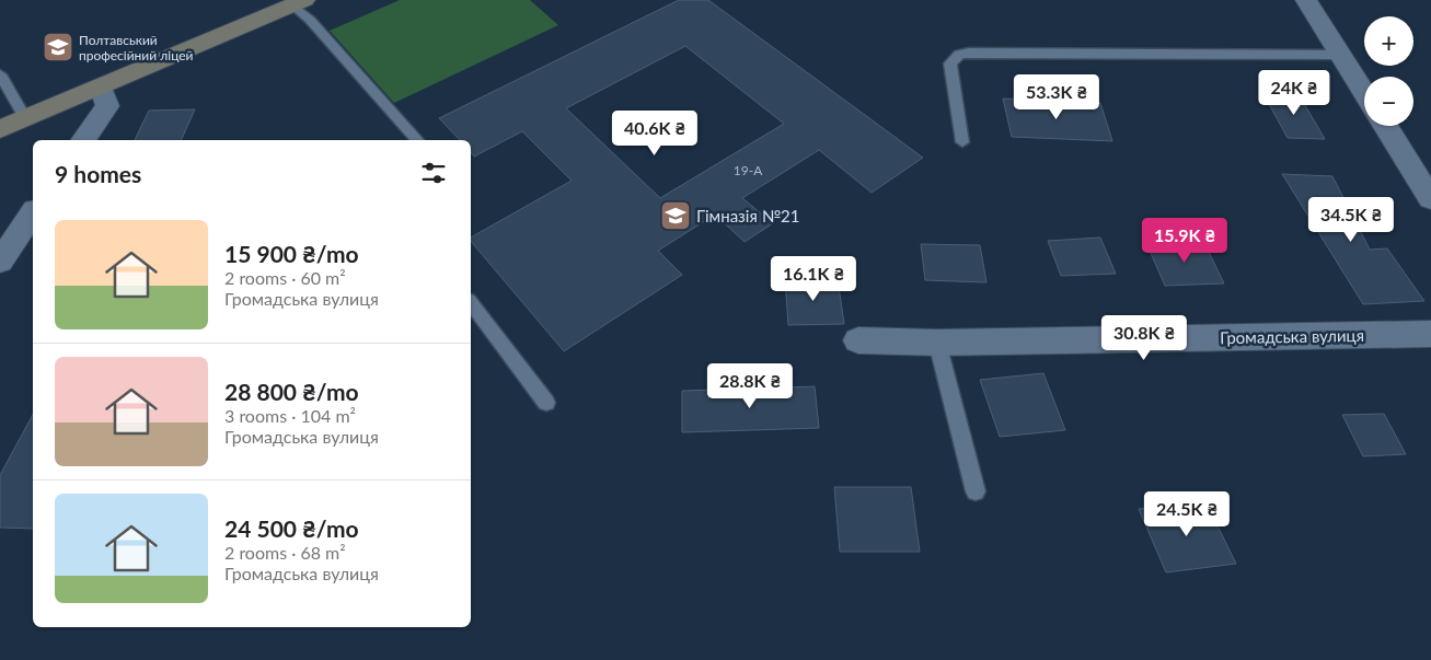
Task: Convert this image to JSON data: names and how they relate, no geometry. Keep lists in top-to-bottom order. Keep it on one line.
{"streets":{"street":["Громадська вулиця"]},"places":{"school or university":["Полтавський професійний ліцей","Гімназія №21"]},"house_numbers":["19-А"],"page":{"map_buttons":["+","−"],"price":["24K ₴","53.3K ₴","40.6K ₴","34.5K ₴","15.9K ₴","16.1K ₴","30.8K ₴","28.8K ₴","24.5K ₴"],"heading":"9 homes","list":[{"name":"15 900 ₴/mo","note":"2 rooms · 60 m² · Громадська вулиця"},{"name":"28 800 ₴/mo","note":"3 rooms · 104 m² · Громадська вулиця"},{"name":"24 500 ₴/mo","note":"2 rooms · 68 m² · Громадська вулиця"}]}}
